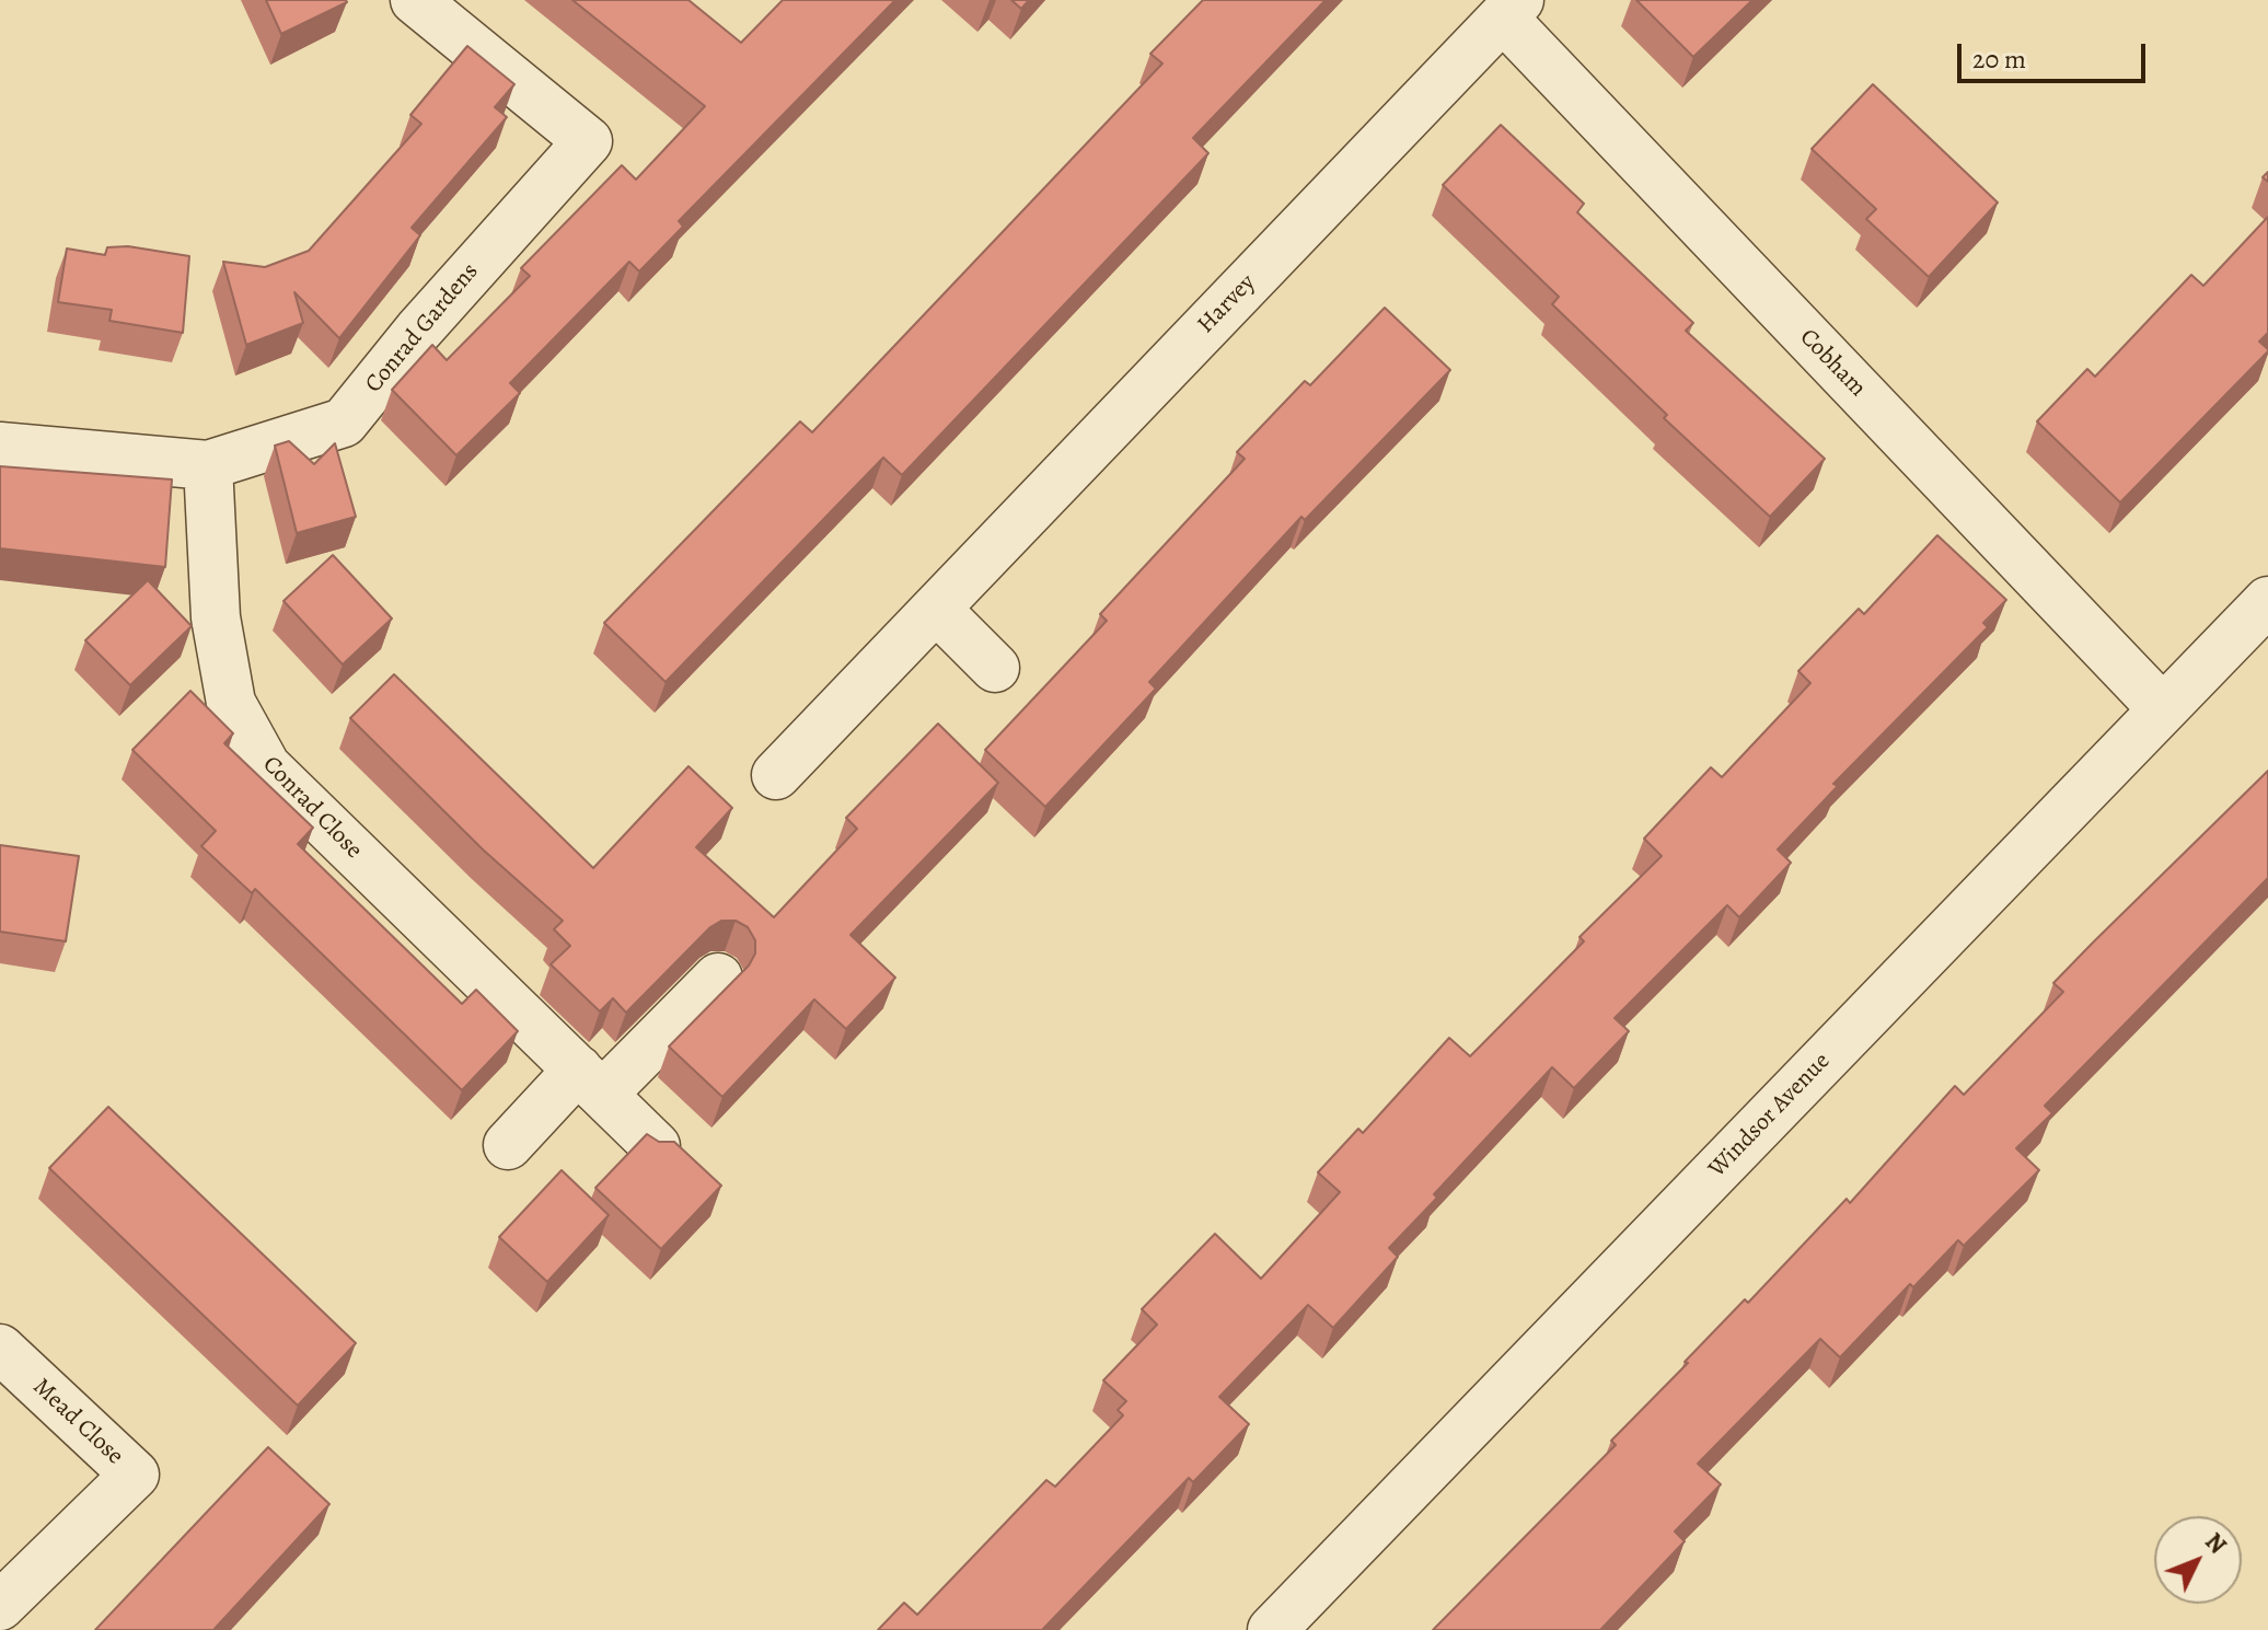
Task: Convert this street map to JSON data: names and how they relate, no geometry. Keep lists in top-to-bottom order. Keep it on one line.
{"streets":{"street":["Harvey","Conrad Gardens","Cobham","Conrad Close","Windsor Avenue","Mead Close"]},"crossings":[["Harvey","Cobham"],["Conrad Gardens","Conrad Close"],["Cobham","Windsor Avenue"]],"scale_bar":"20 m","north":"top right"}
